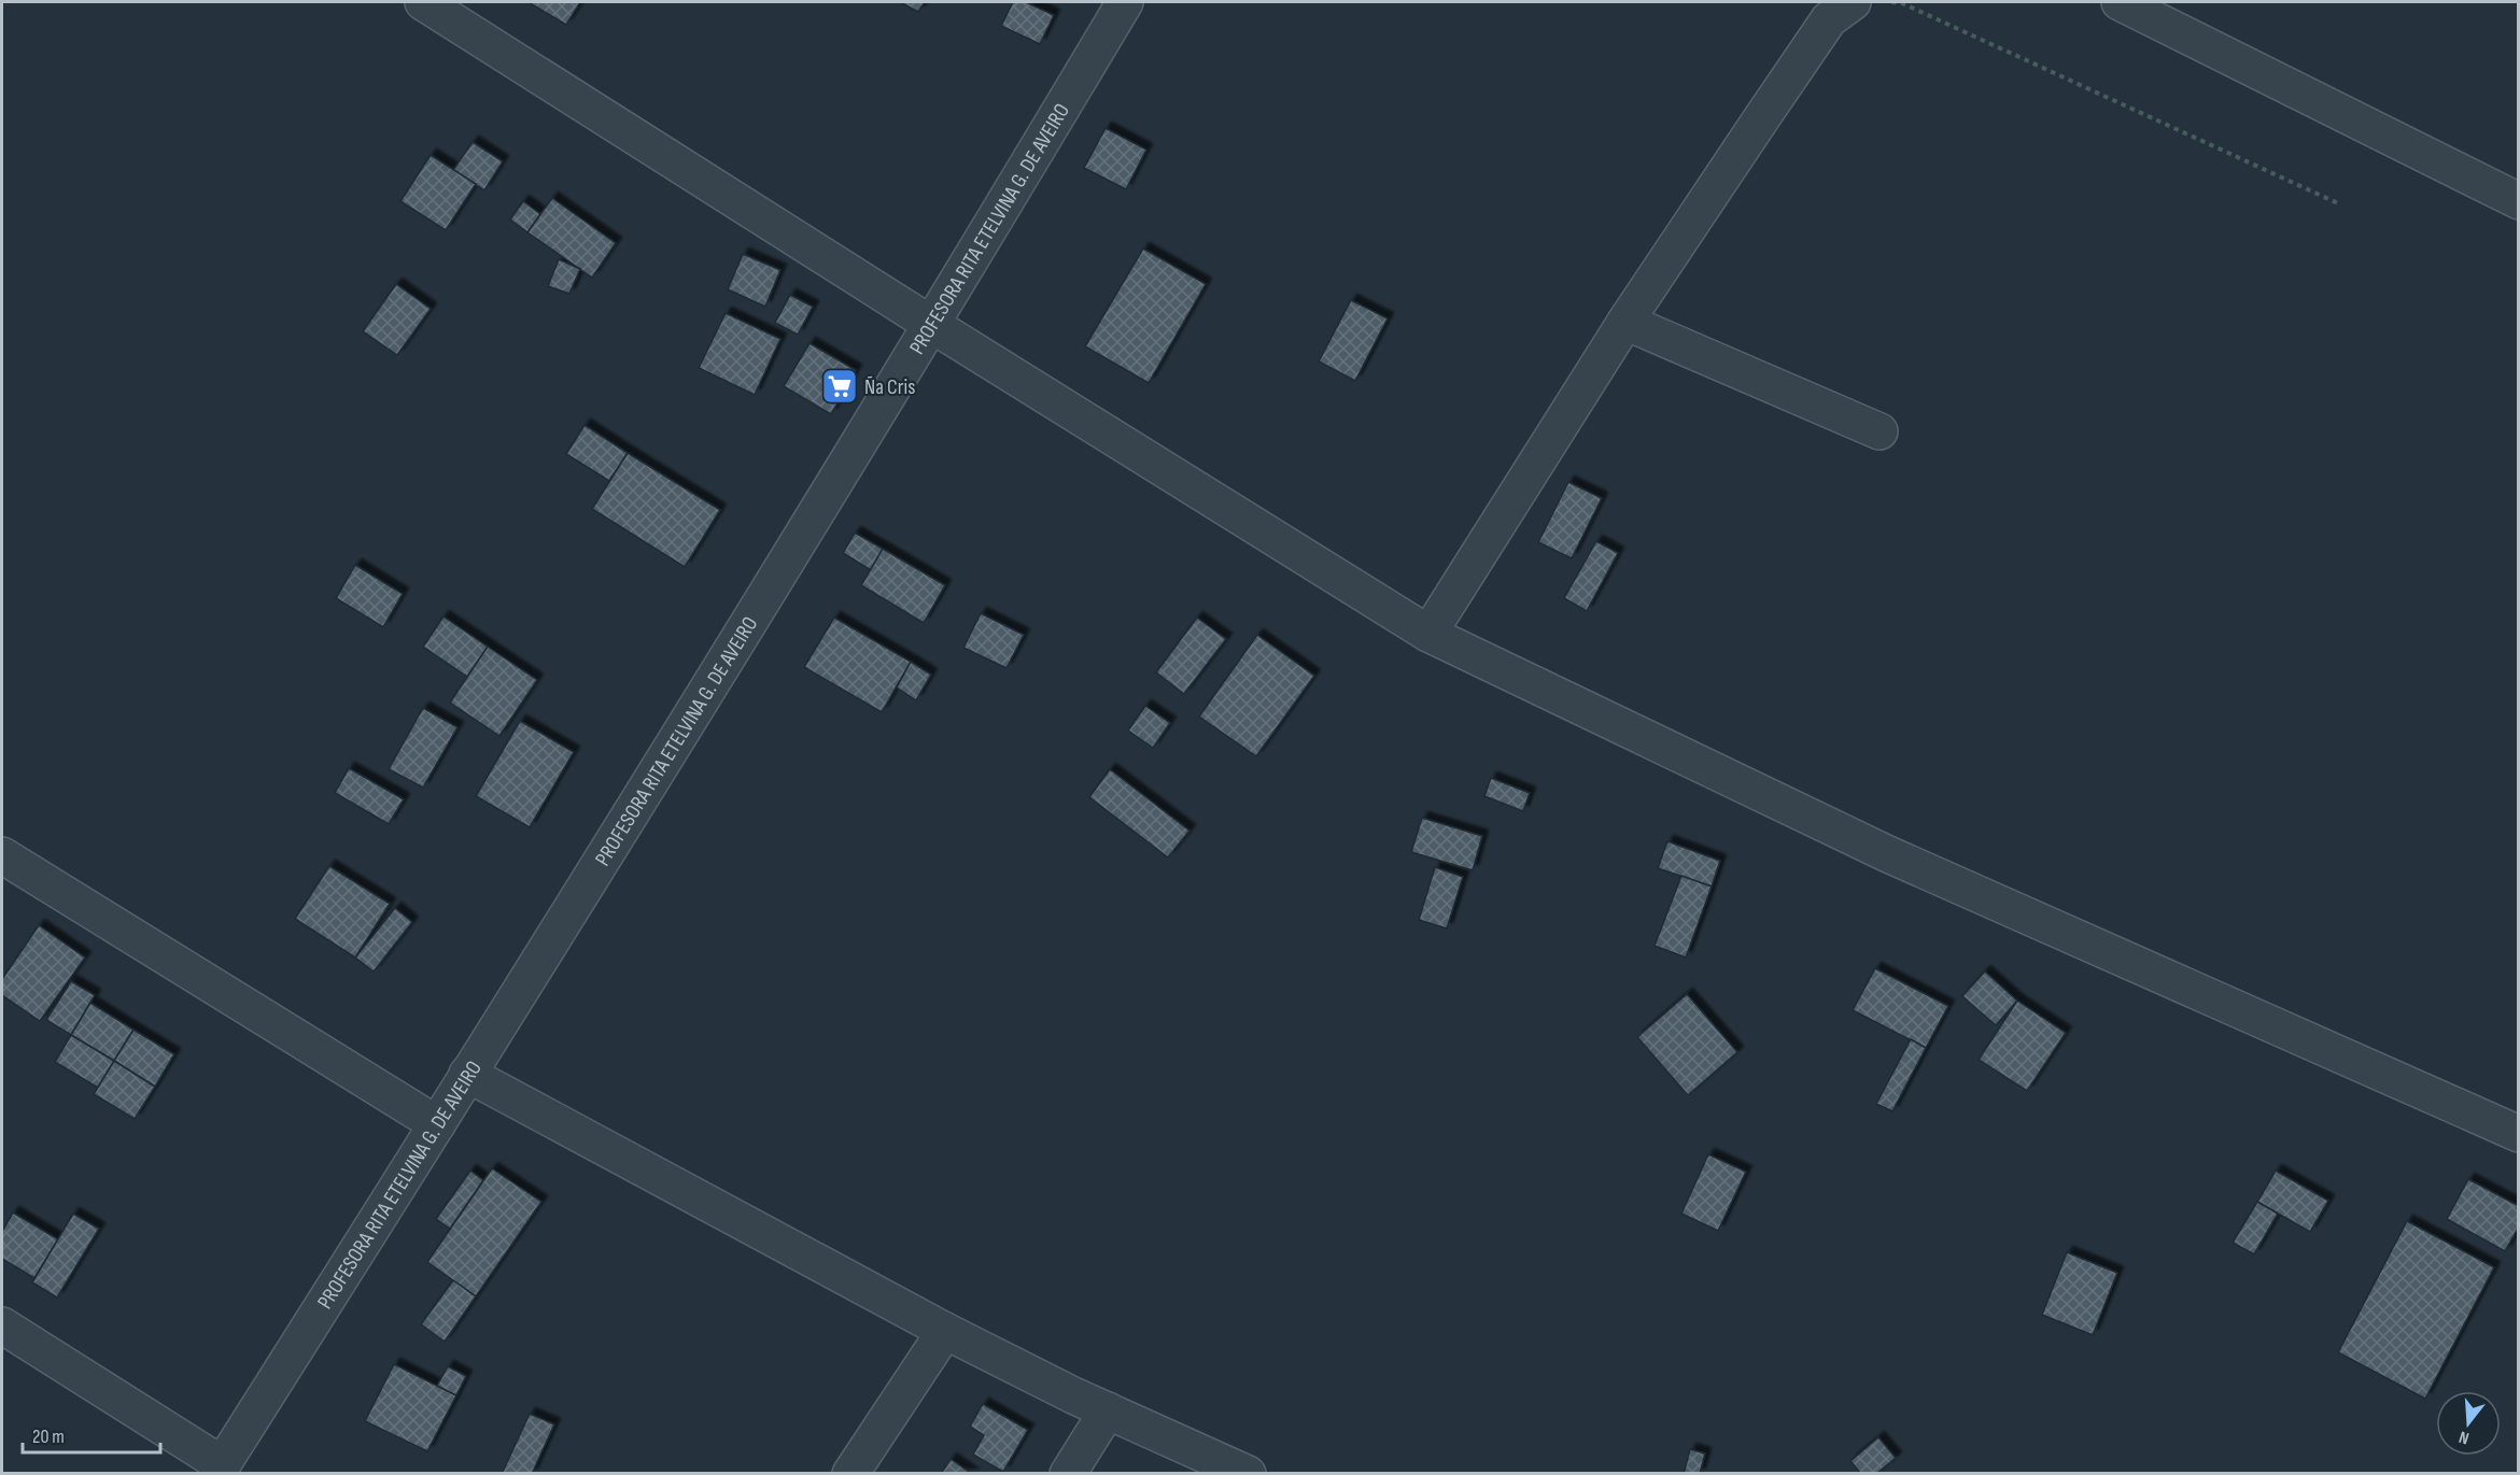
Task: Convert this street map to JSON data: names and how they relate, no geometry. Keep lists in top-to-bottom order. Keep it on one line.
{"streets":{"street":["PROFESORA RITA ETELVINA G. DE AVEIRO"]},"places":{"supermarket":["Ña Cris"]},"scale_bar":"20 m","north":"bottom"}
